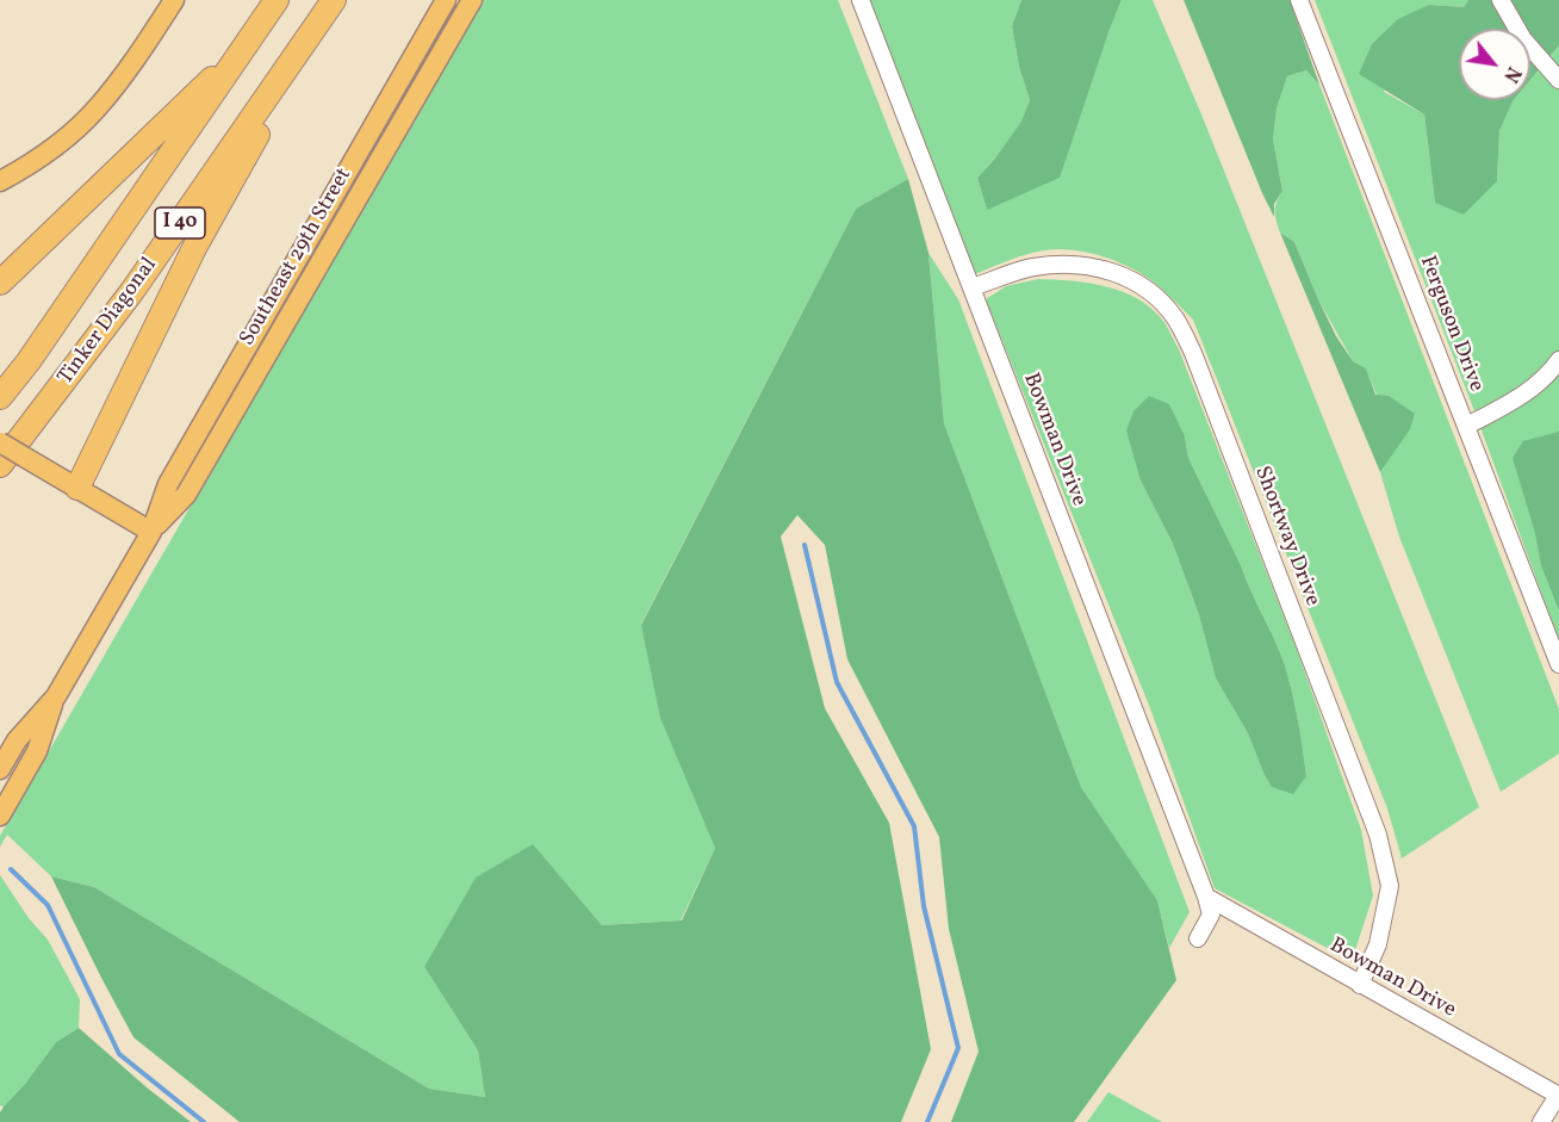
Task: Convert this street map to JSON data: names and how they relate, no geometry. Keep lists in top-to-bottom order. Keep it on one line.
{"streets":{"highway":["I 40","Tinker Diagonal"],"main road":["Southeast 29th Street"],"street":["Ferguson Drive","Bowman Drive","Shortway Drive"]},"crossings":[["Bowman Drive","Shortway Drive"]],"north":"bottom right"}
